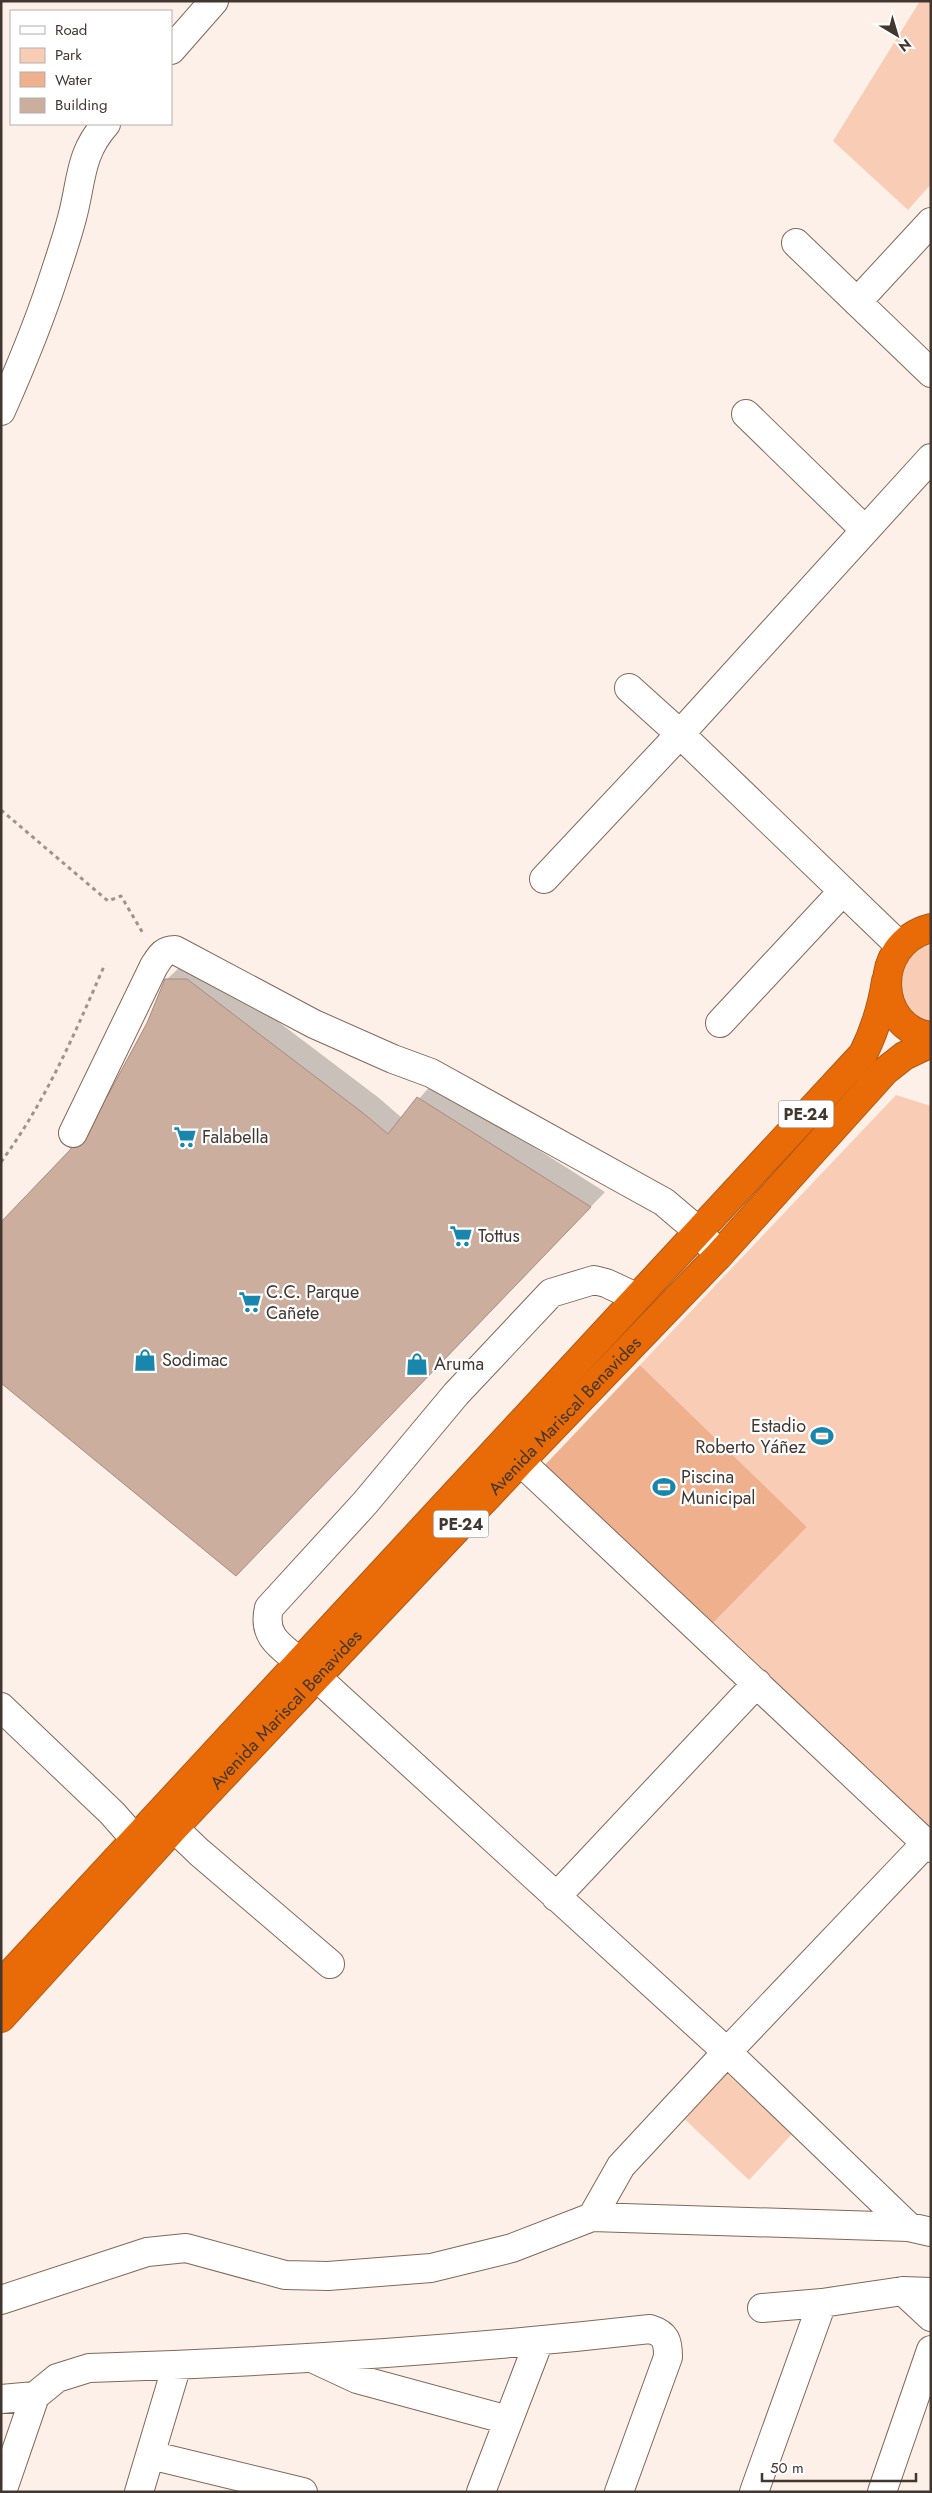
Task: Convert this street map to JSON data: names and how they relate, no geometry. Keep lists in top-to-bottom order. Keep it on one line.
{"streets":{"highway":["PE-24","Avenida Mariscal Benavides"]},"places":{"supermarket":["Falabella","Tottus","C.C. Parque Cañete"],"shop":["Sodimac","Aruma"],"sports":["Estadio Roberto Yáñez","Piscina Municipal"]},"legend":["Road","Park","Water","Building"],"scale_bar":"50 m","north":"bottom right"}
